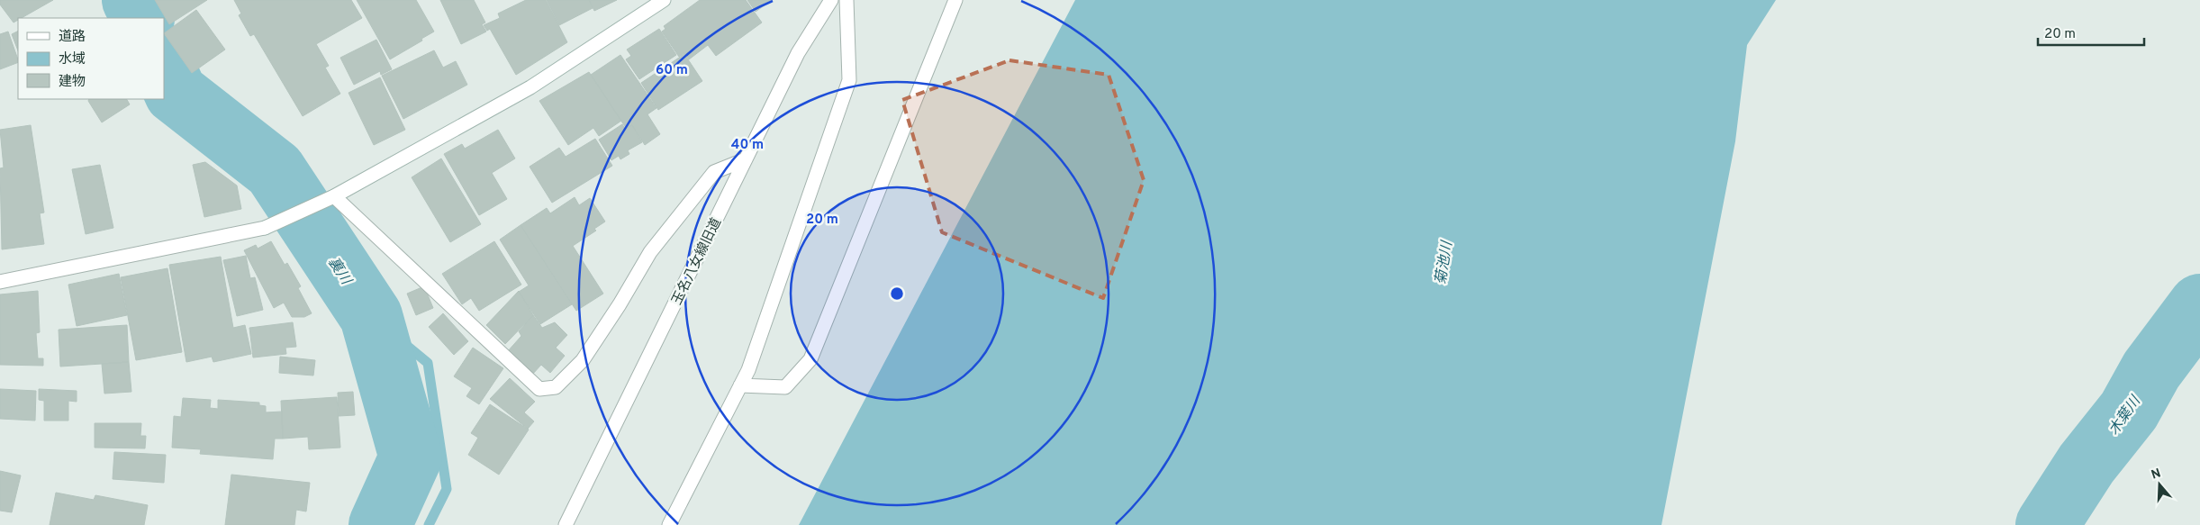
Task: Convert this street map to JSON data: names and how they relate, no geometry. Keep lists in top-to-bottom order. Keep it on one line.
{"streets":{"street":["玉名八女線旧道"]},"water":["菊池川","裏川","木葉川"],"legend":["道路","水域","建物"],"scale_bar":"20 m","north":"top","rings":["60 m","40 m","20 m"]}
